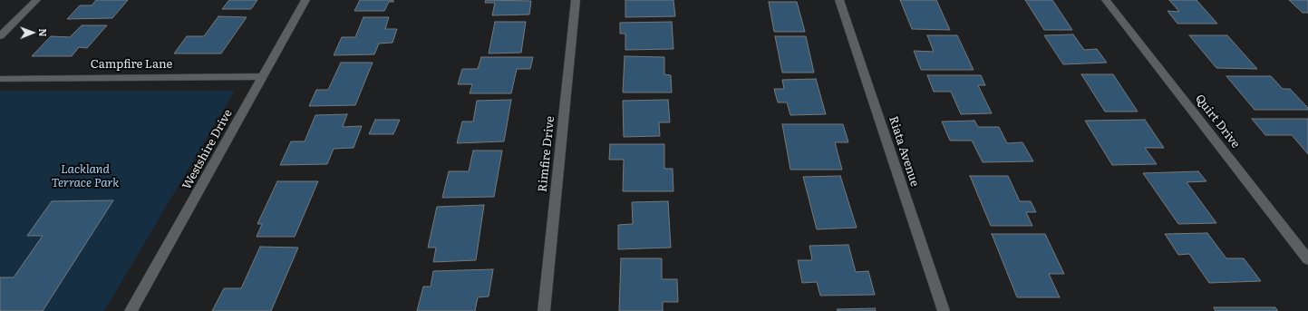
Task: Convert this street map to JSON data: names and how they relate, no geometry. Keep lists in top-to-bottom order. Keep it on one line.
{"streets":{"street":["Campfire Lane","Quirt Drive","Westshire Drive","Riata Avenue","Rimfire Drive"]},"crossings":[["Campfire Lane","Westshire Drive"]],"parks":["Lackland Terrace Park"],"north":"right"}
